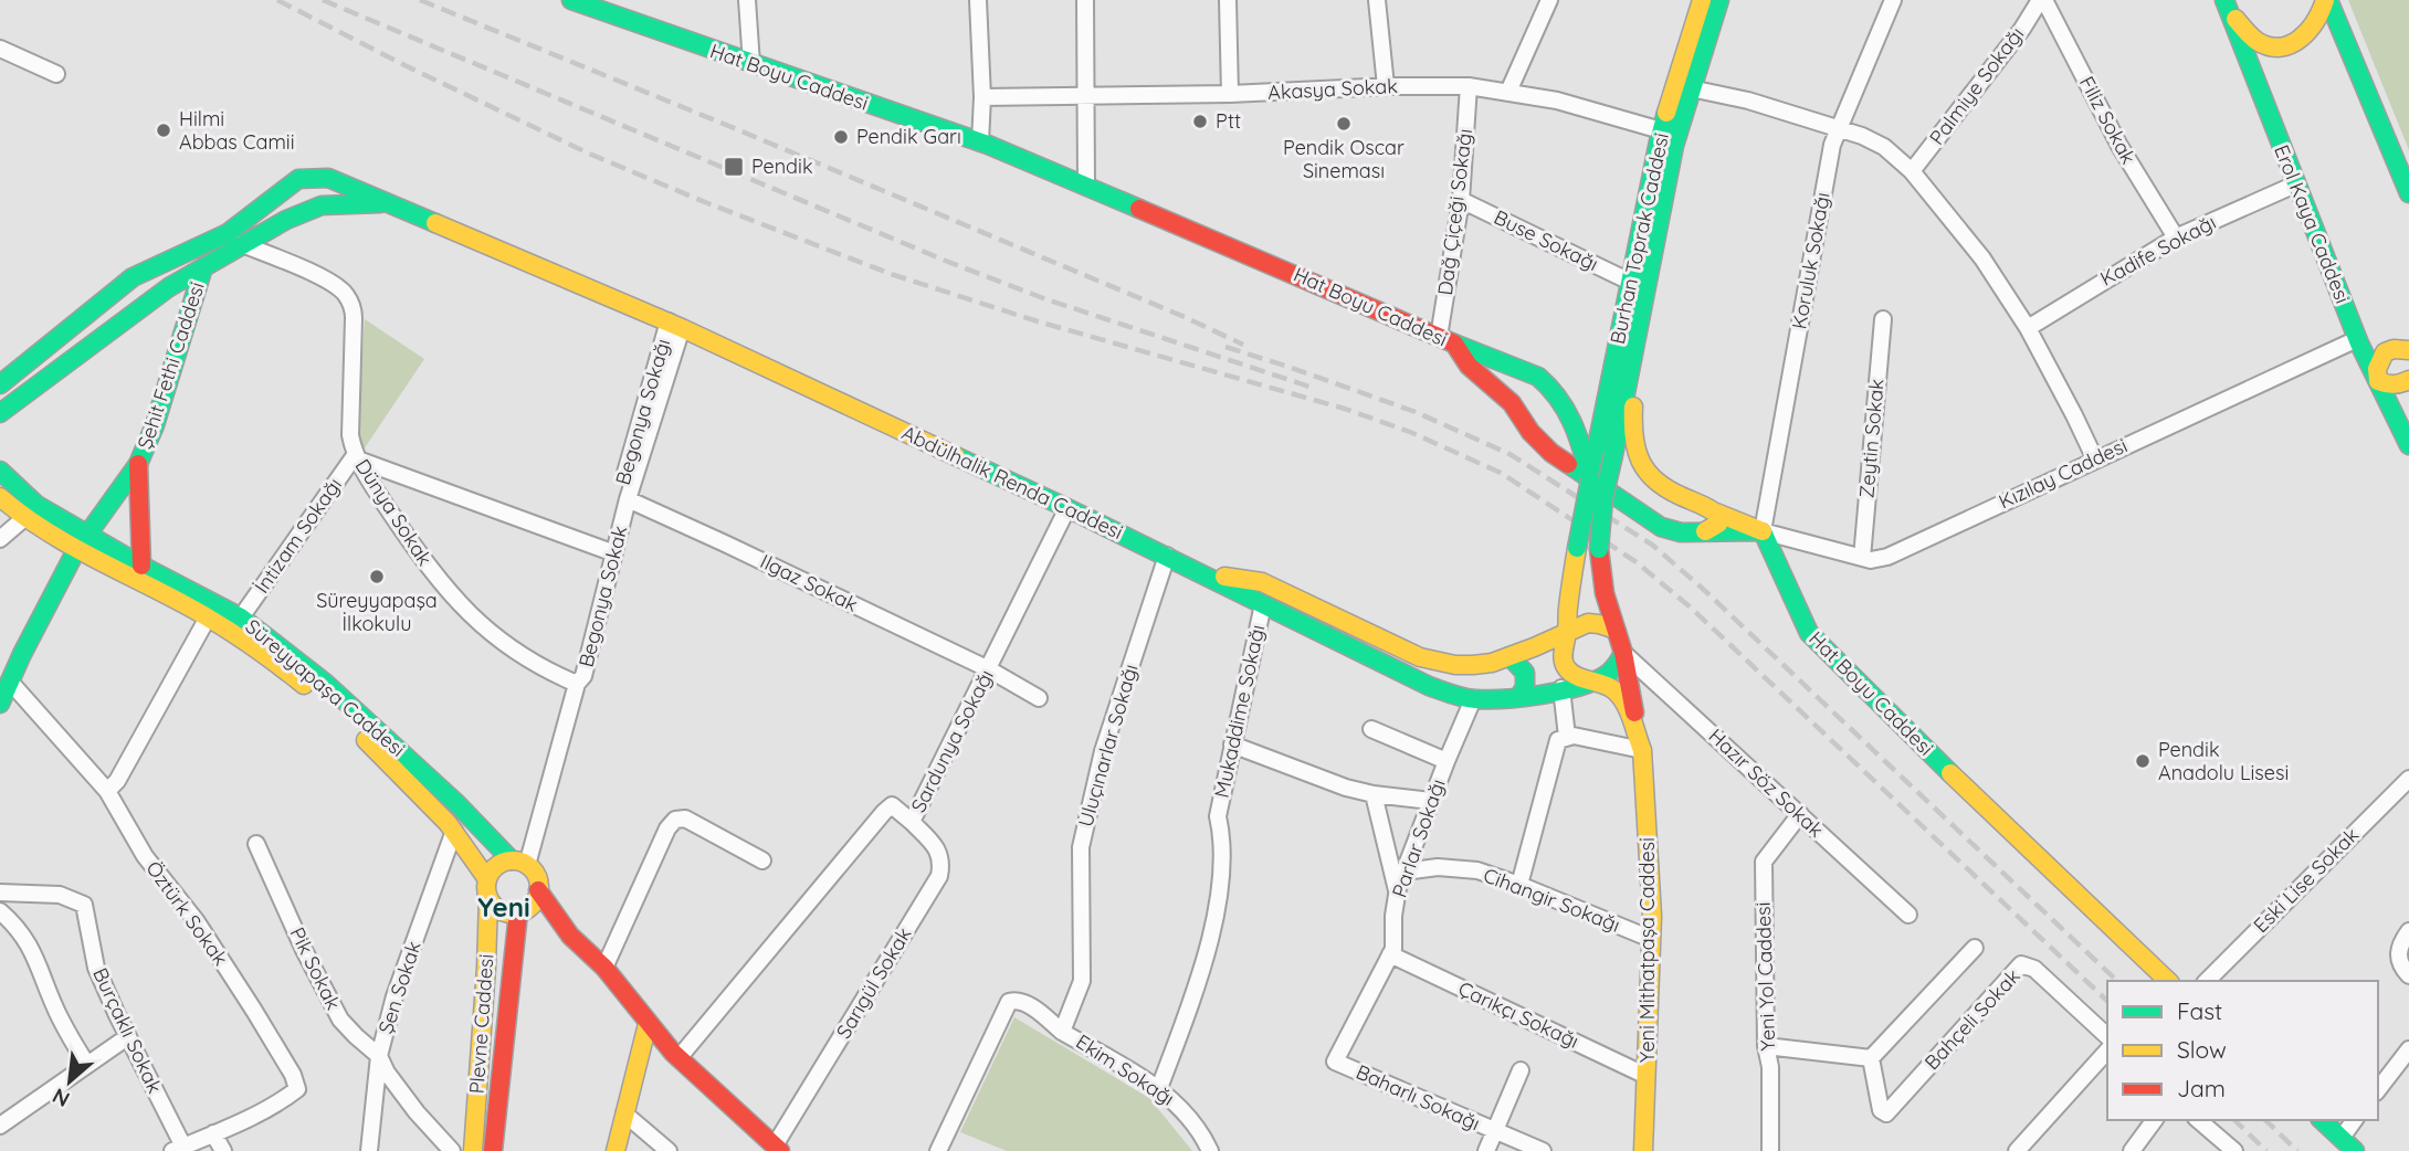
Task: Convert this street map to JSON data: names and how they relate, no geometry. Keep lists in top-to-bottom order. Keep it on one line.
{"streets":{"main road":["Hat Boyu Caddesi","Erol Kaya Caddesi","Burhan Toprak Caddesi","Şehit Fethi Caddesi","Abdülhalik Renda Caddesi","Süreyyapaşa Caddesi","Yeni Mithatpaşa Caddesi","Plevne Caddesi"],"street":["Palmiye Sokağı","Akasya Sokak","Filiz Sokak","Dağ Çiçeği Sokağı","Buse Sokağı","Kadife Sokağı","Koruluk Sokağı","Begonya Sokağı","Zeytin Sokak","Kızılay Caddesi","Dünya Sokak","İntizam Sokağı","Ilgaz Sokak","Begonya Sokak","Mukaddime Sokağı","Sardunya Sokağı","Uluçınarlar Sokağı","Hazır Söz Sokak","Parlar Sokağı","Eski Lise Sokak","Cihangir Sokağı","Öztürk Sokak","Pik Sokak","Yeni Yol Caddesi","Sarıgül Sokak","Şen Sokak","Çarıkçı Sokağı","Bahçeli Sokak","Burçaklı Sokak","Ekim Sokağı","Baharlı Sokağı"]},"crossings":[["Hat Boyu Caddesi","Dağ Çiçeği Sokağı"],["Hat Boyu Caddesi","Koruluk Sokağı"],["Hat Boyu Caddesi","Kızılay Caddesi"],["Palmiye Sokağı","Filiz Sokak"],["Akasya Sokak","Dağ Çiçeği Sokağı"],["Akasya Sokak","Burhan Toprak Caddesi"],["Filiz Sokak","Kadife Sokağı"],["Dağ Çiçeği Sokağı","Buse Sokağı"],["Erol Kaya Caddesi","Kadife Sokağı"],["Erol Kaya Caddesi","Kızılay Caddesi"],["Burhan Toprak Caddesi","Buse Sokağı"],["Burhan Toprak Caddesi","Abdülhalik Renda Caddesi"],["Burhan Toprak Caddesi","Hazır Söz Sokak"],["Koruluk Sokağı","Kızılay Caddesi"],["Şehit Fethi Caddesi","Süreyyapaşa Caddesi"],["Begonya Sokağı","Abdülhalik Renda Caddesi"],["Begonya Sokağı","Dünya Sokak"],["Begonya Sokağı","Begonya Sokak"],["Zeytin Sokak","Kızılay Caddesi"],["Abdülhalik Renda Caddesi","Begonya Sokak"],["Abdülhalik Renda Caddesi","Mukaddime Sokağı"],["Abdülhalik Renda Caddesi","Sardunya Sokağı"],["Abdülhalik Renda Caddesi","Uluçınarlar Sokağı"],["Abdülhalik Renda Caddesi","Hazır Söz Sokak"],["Abdülhalik Renda Caddesi","Parlar Sokağı"],["Dünya Sokak","İntizam Sokağı"],["Dünya Sokak","Begonya Sokak"],["İntizam Sokağı","Süreyyapaşa Caddesi"],["Ilgaz Sokak","Begonya Sokak"],["Ilgaz Sokak","Sardunya Sokağı"],["Begonya Sokak","Süreyyapaşa Caddesi"],["Begonya Sokak","Plevne Caddesi"],["Süreyyapaşa Caddesi","Şen Sokak"],["Süreyyapaşa Caddesi","Plevne Caddesi"],["Mukaddime Sokağı","Ekim Sokağı"],["Sardunya Sokağı","Sarıgül Sokak"],["Uluçınarlar Sokağı","Ekim Sokağı"],["Hazır Söz Sokak","Yeni Yol Caddesi"],["Parlar Sokağı","Cihangir Sokağı"],["Parlar Sokağı","Çarıkçı Sokağı"],["Parlar Sokağı","Baharlı Sokağı"],["Cihangir Sokağı","Yeni Mithatpaşa Caddesi"],["Öztürk Sokak","Burçaklı Sokak"],["Yeni Mithatpaşa Caddesi","Çarıkçı Sokağı"],["Pik Sokak","Şen Sokak"]],"districts":["Yeni"],"places":{"other":["Ptt","Pendik Oscar Sineması","Hilmi Abbas Camii","Pendik Garı","Süreyyapaşa İlkokulu","Pendik Anadolu Lisesi"],"transit":["Pendik"]},"legend":["Fast","Slow","Jam"],"north":"bottom left"}
